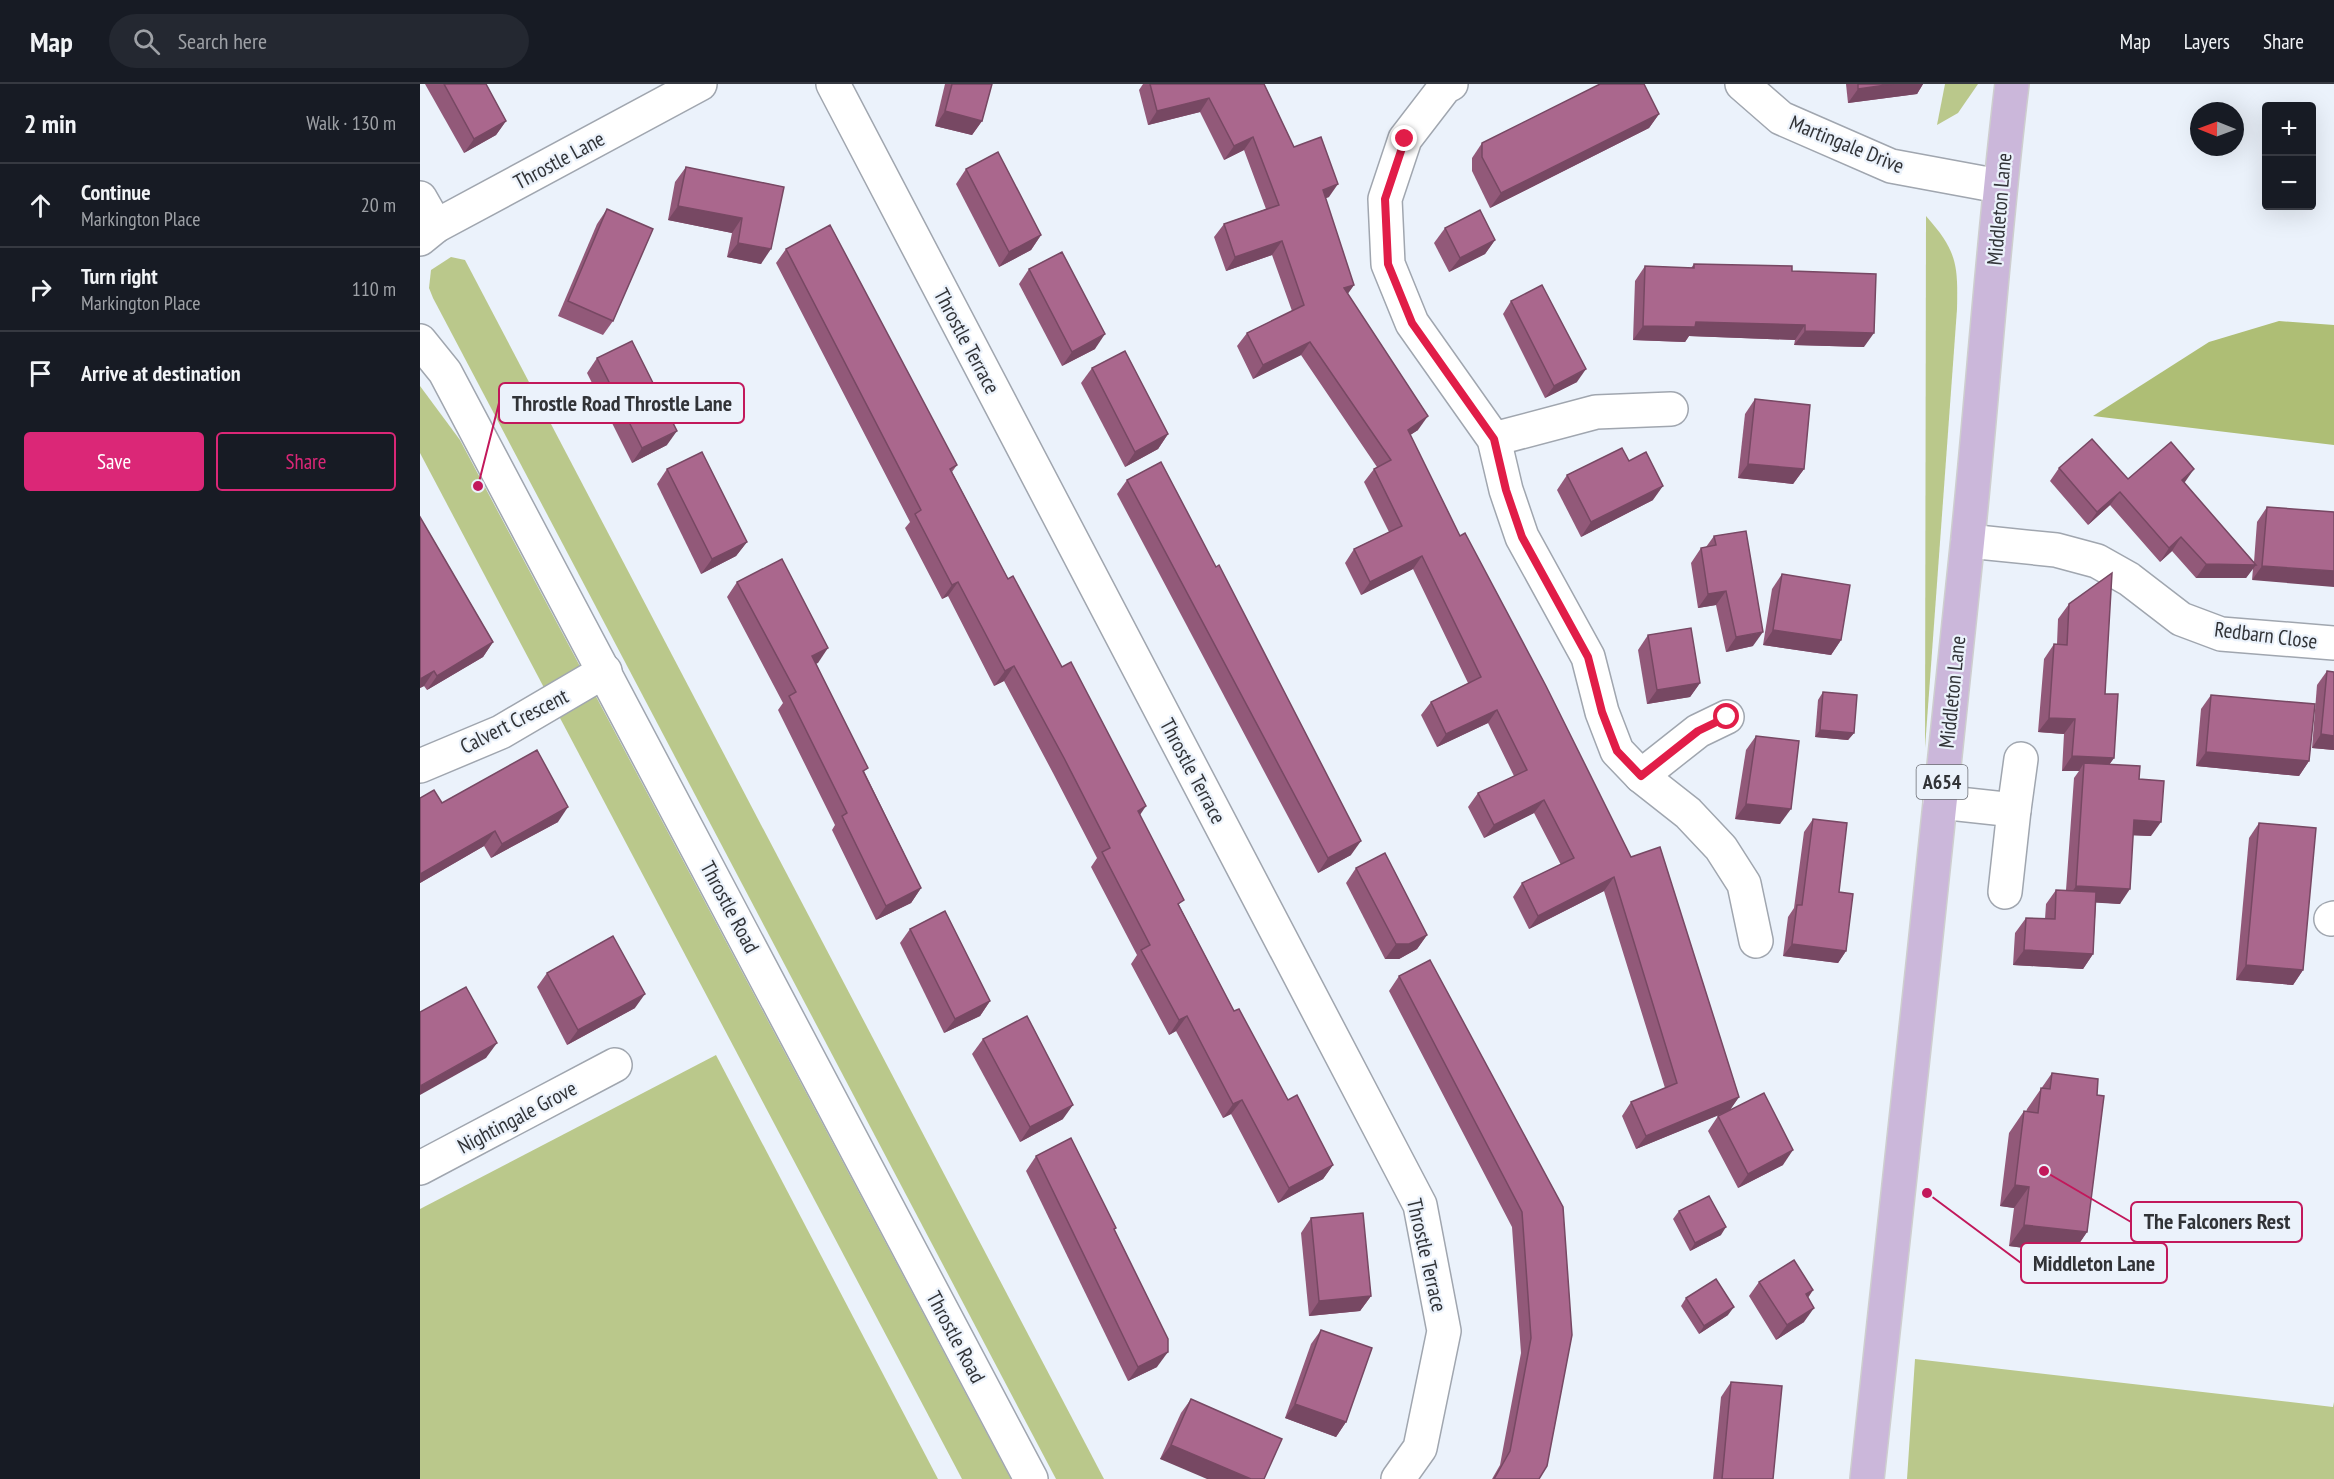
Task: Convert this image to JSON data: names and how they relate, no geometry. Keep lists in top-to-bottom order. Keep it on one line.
{"streets":{"main road":["Middleton Lane","A654"],"street":["Martingale Drive","Throstle Lane","Throstle Terrace","Redbarn Close","Calvert Crescent","Throstle Road","Nightingale Grove"]},"crossings":[["Martingale Drive","Middleton Lane"],["Middleton Lane","Redbarn Close"],["Calvert Crescent","Throstle Road"]],"places":["Throstle Road Throstle Lane","The Falconers Rest","Middleton Lane"],"north":"left","page":{"header":"Map","search":"Search here","nav":["Map","Layers","Share"],"heading":["2 min","Walk · 130 m"],"map_buttons":["+","−"],"list":[["Continue","Markington Place","20 m"],["Turn right","Markington Place","110 m"],"Arrive at destination"],"buttons":["Save","Share"]}}
